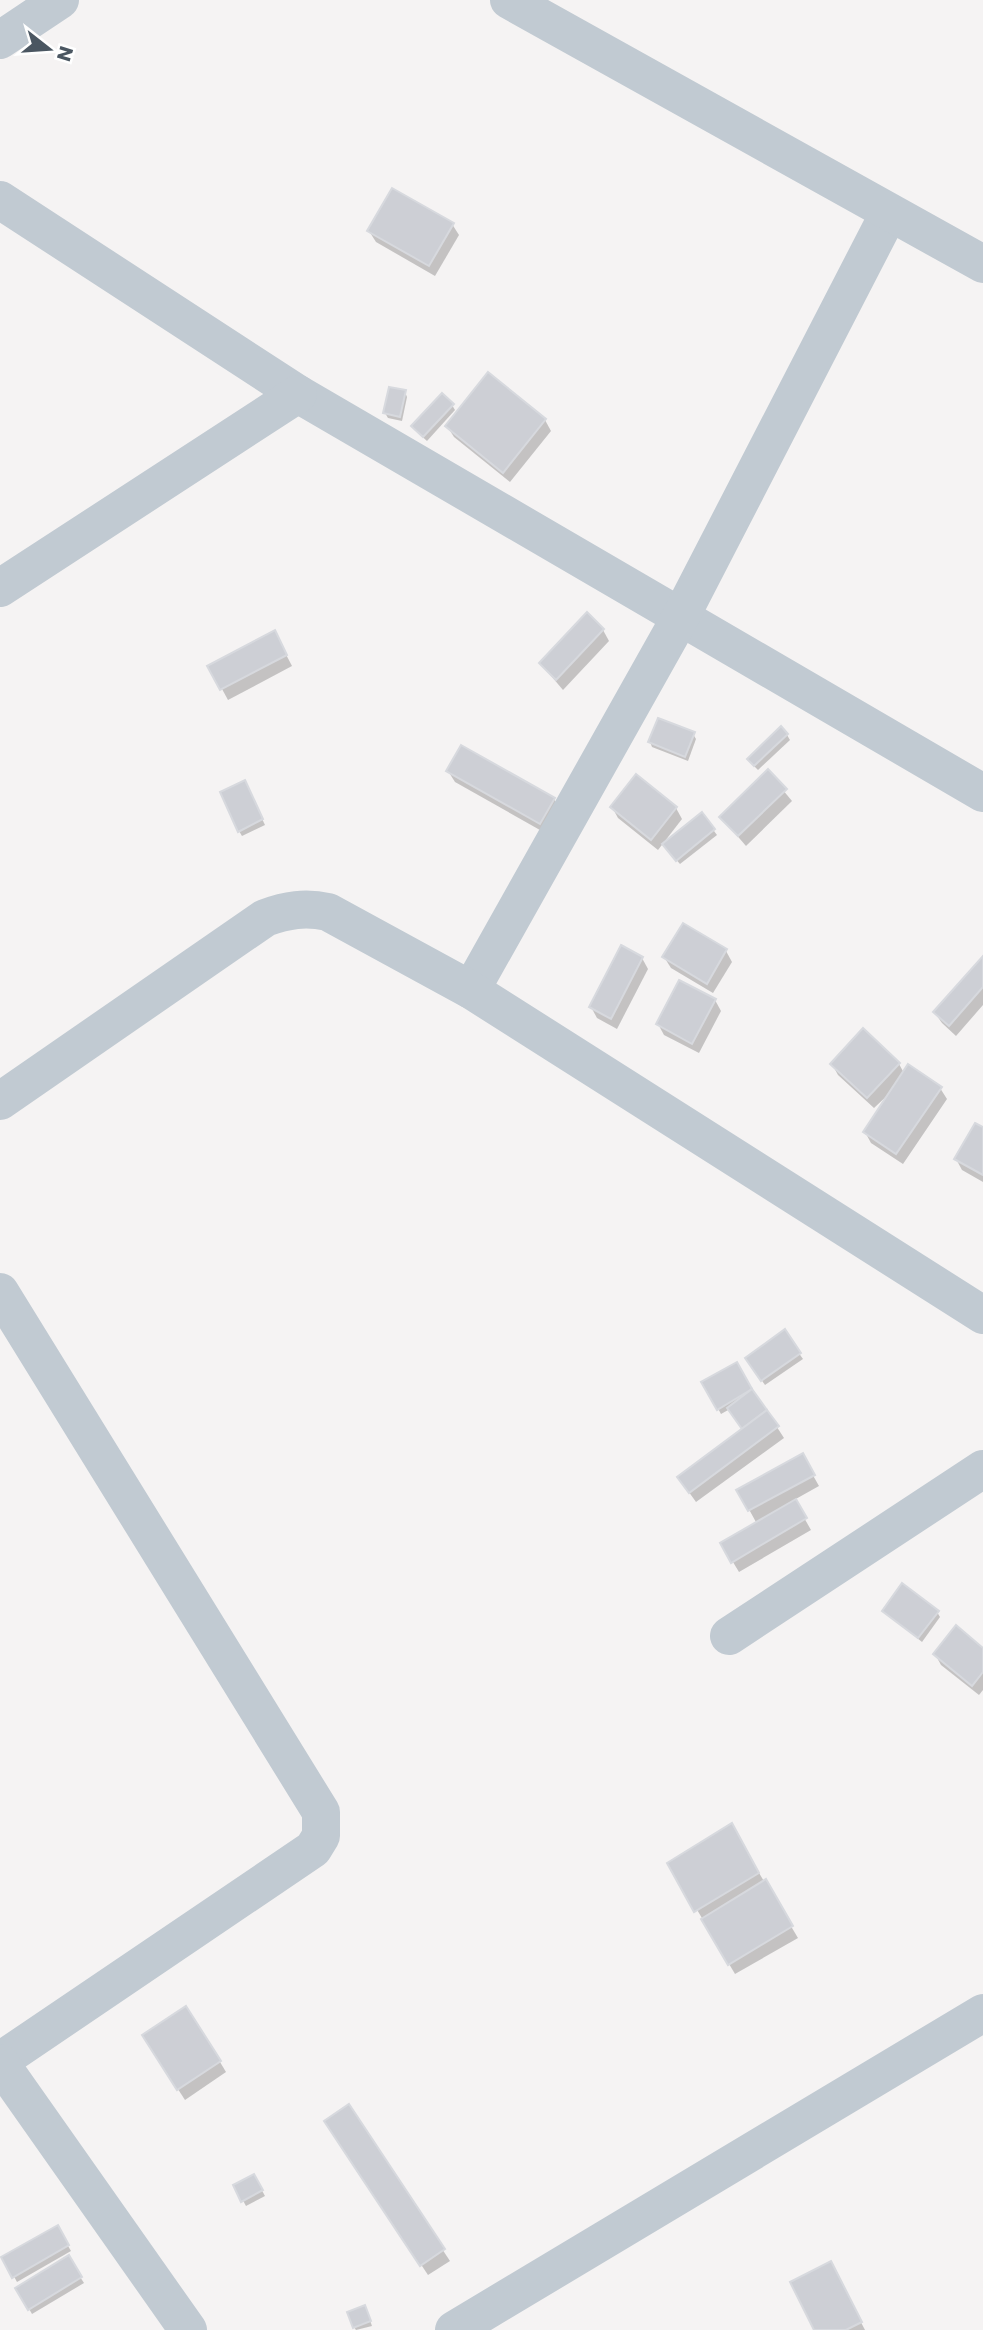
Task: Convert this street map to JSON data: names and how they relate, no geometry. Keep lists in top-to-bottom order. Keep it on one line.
{"north":"right"}
